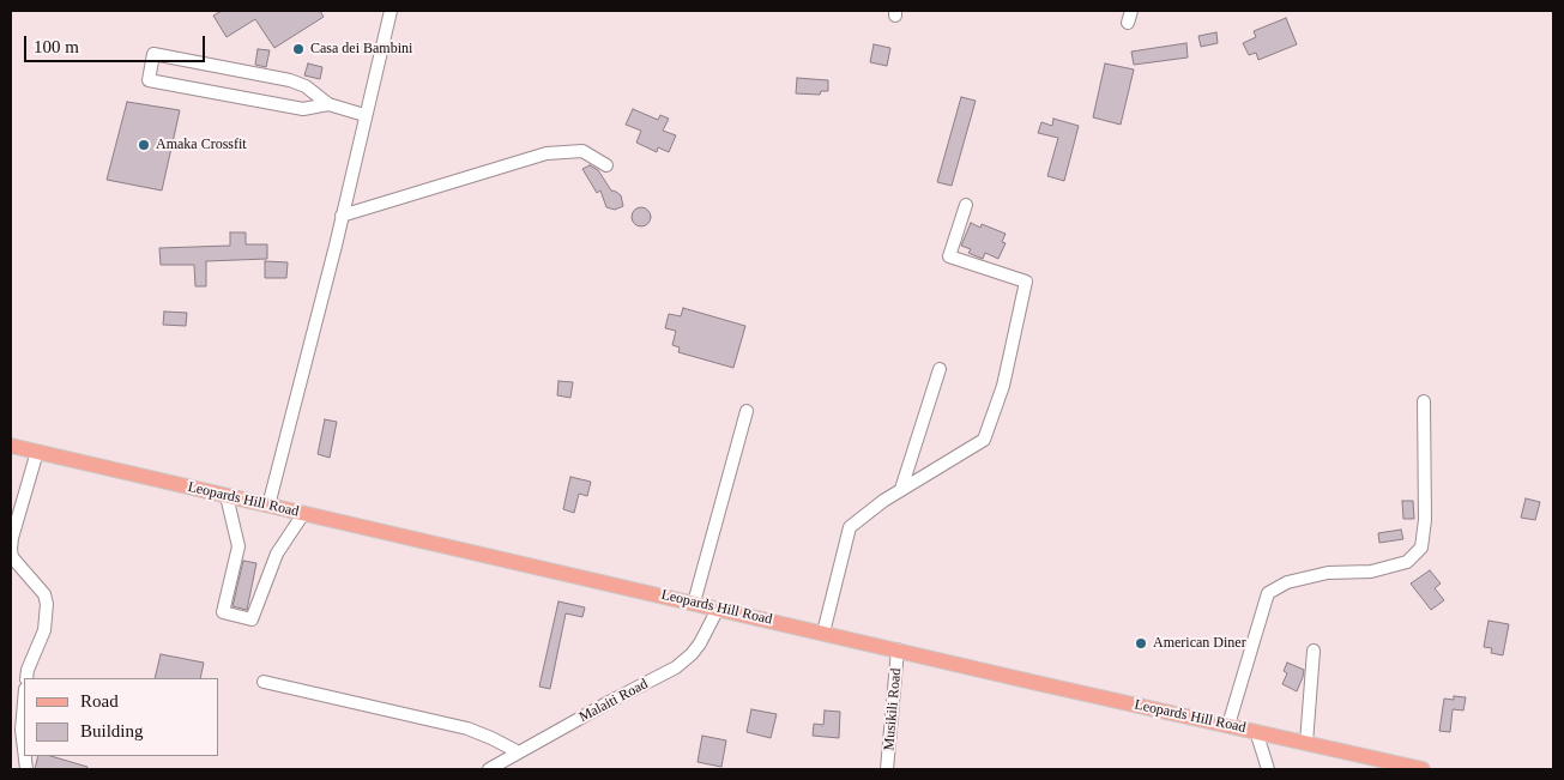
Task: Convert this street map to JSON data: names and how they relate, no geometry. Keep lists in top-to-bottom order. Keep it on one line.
{"streets":{"main road":["Leopards Hill Road"],"street":["Malaiti Road","Musikili Road"]},"crossings":[["Leopards Hill Road","Malaiti Road"],["Leopards Hill Road","Musikili Road"]],"places":["Casa dei Bambini","Amaka Crossfit","American Diner"],"legend":["Road","Building"],"scale_bar":"100 m"}
